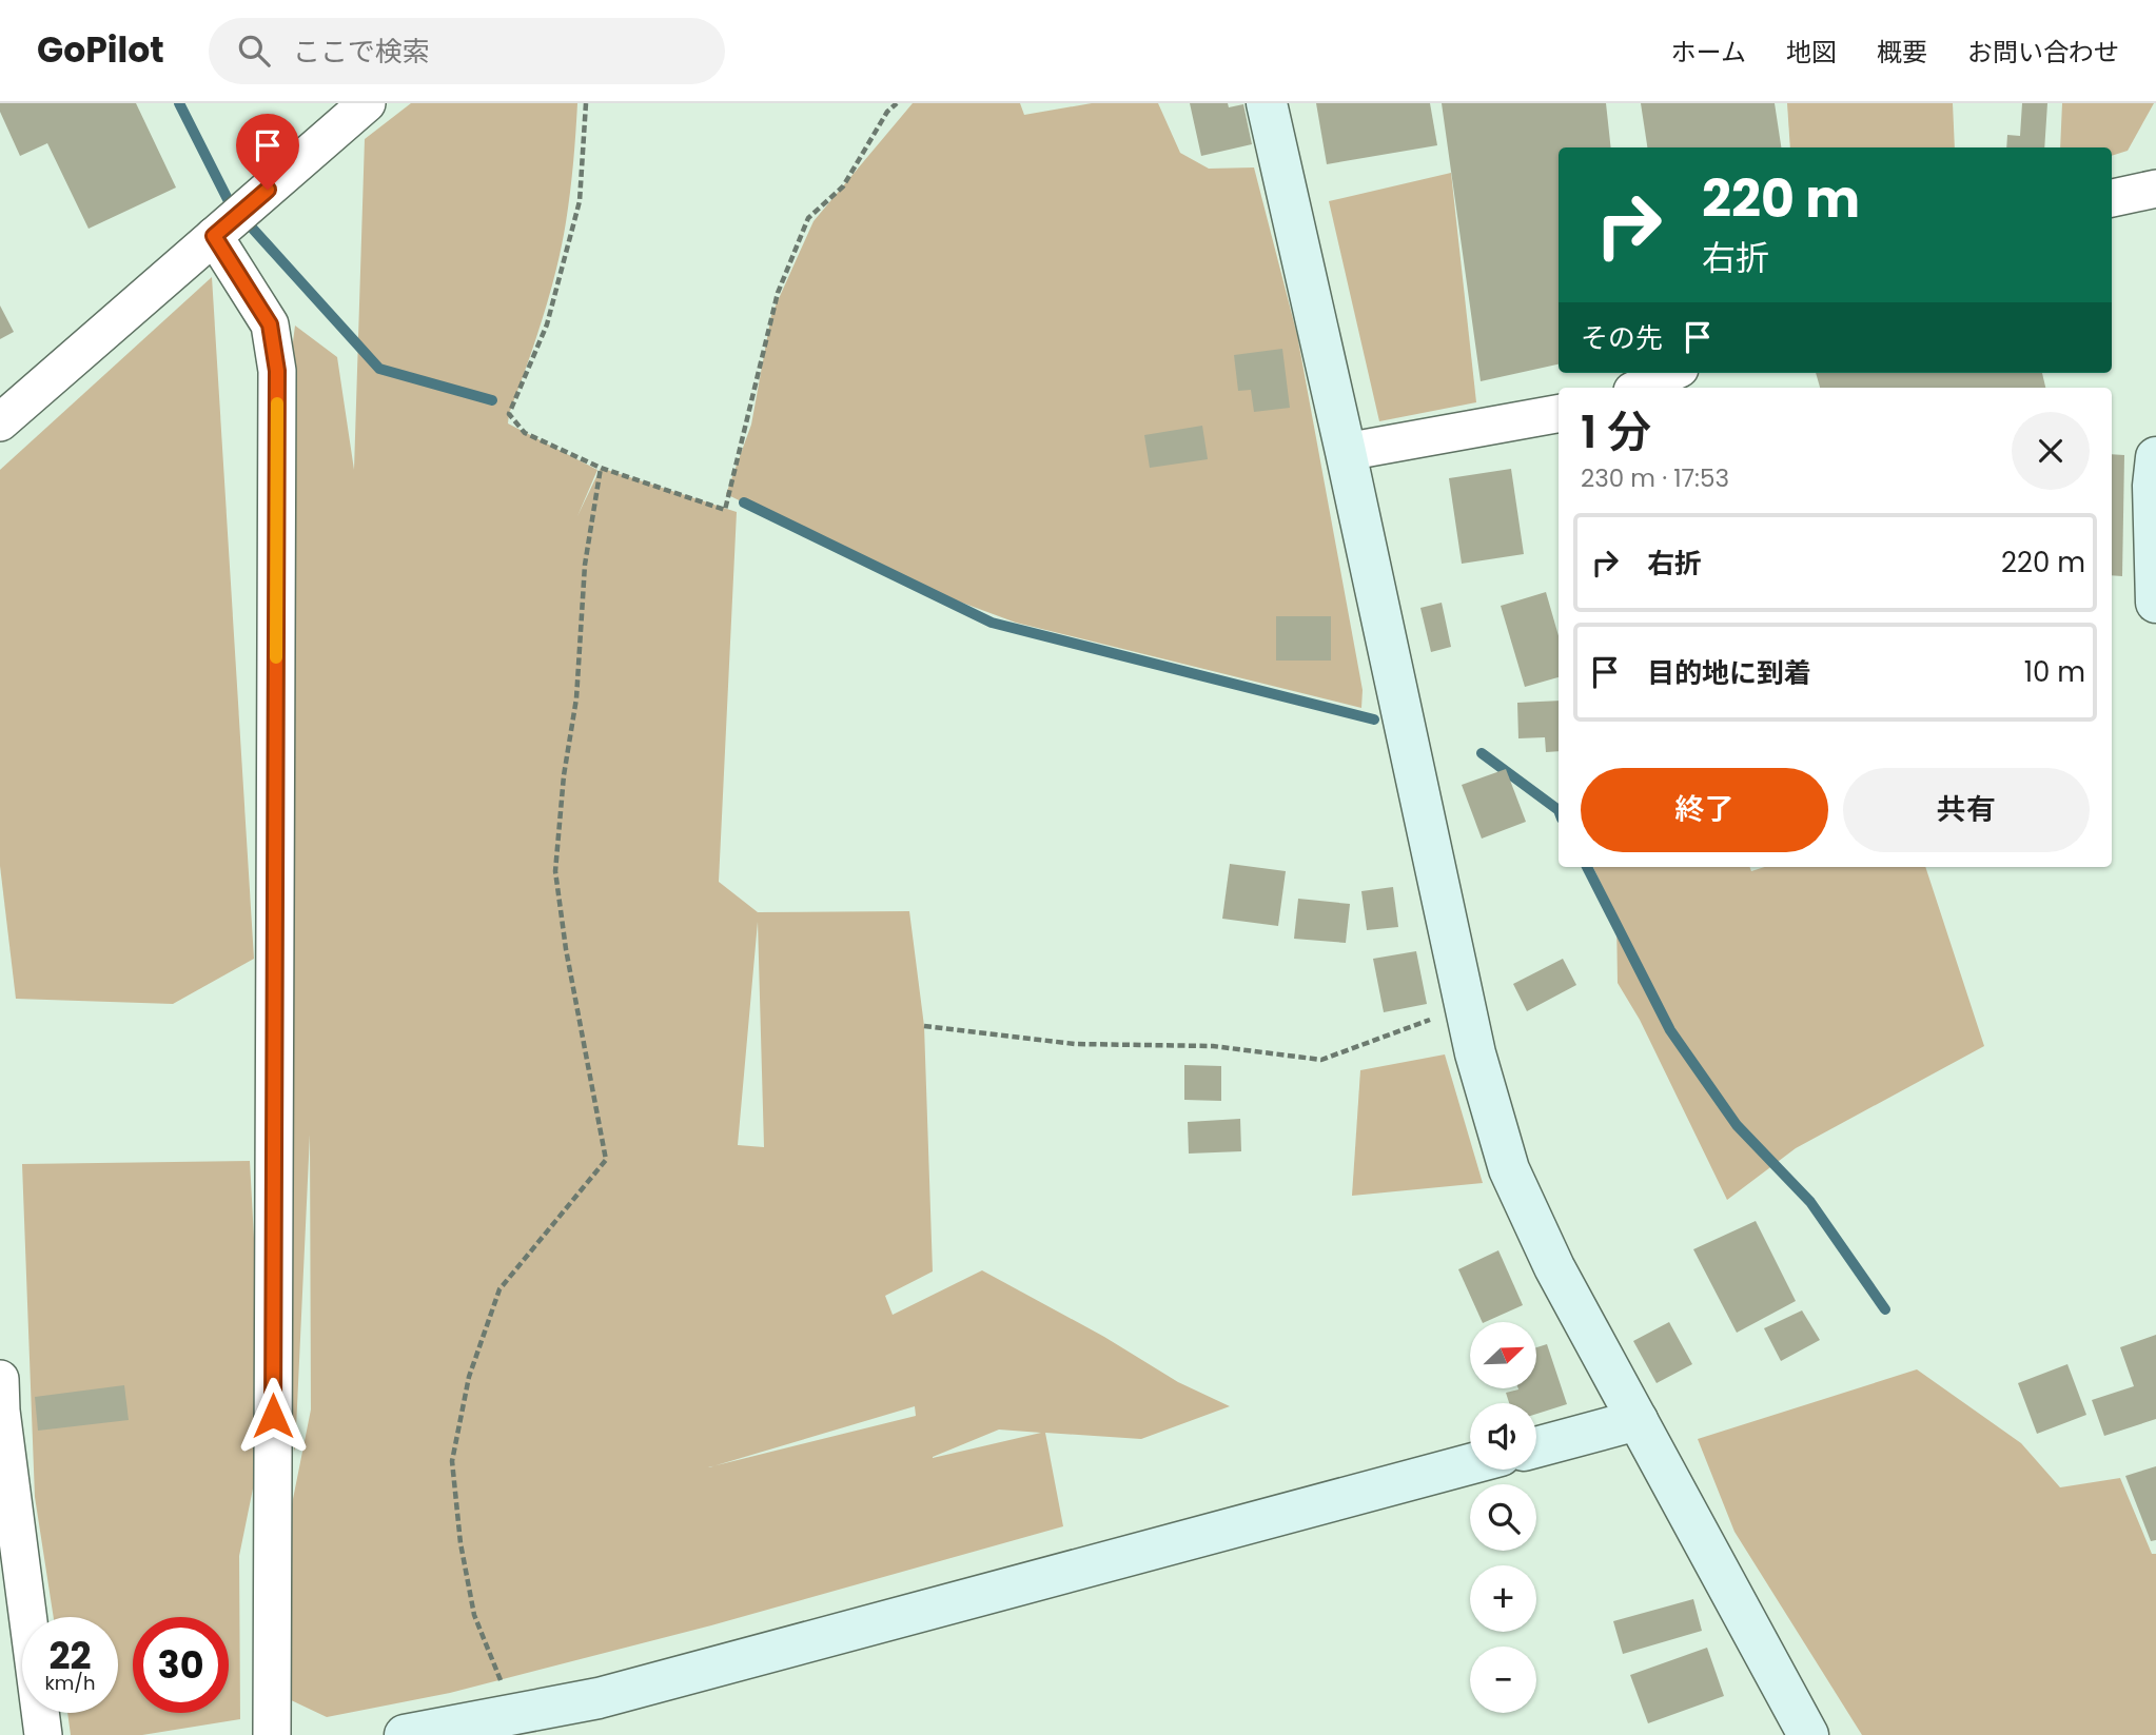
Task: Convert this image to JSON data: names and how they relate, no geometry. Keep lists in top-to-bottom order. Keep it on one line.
{"north":"top right","page":{"header":"GoPilot","search":"ここで検索","nav":["ホーム","地図","概要","お問い合わせ"],"turn":["220 m","右折"],"then":"その先","heading":["1 分","230 m · 17:53"],"list":[{"name":"右折","value":"220 m"},{"name":"目的地に到着","value":"10 m"}],"buttons":["終了","共有"],"map_buttons":["+","−"],"speed":"22 km/h","limit":"30"}}
